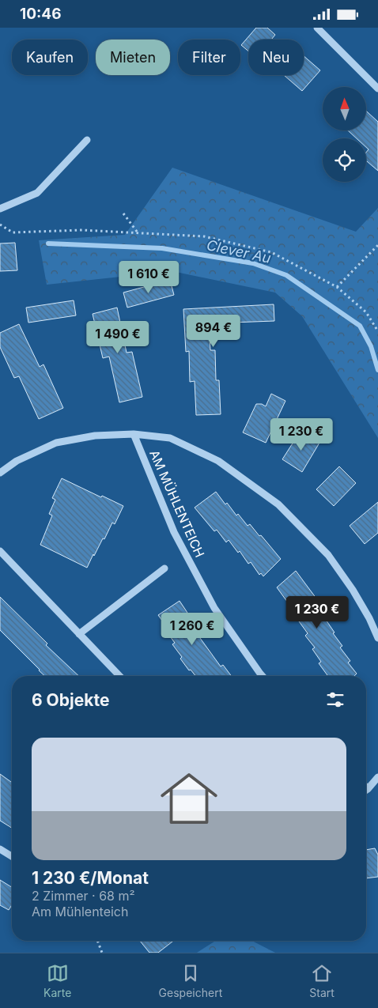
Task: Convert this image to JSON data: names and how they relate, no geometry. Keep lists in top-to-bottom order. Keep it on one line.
{"streets":{"street":["AM MÜHLENTEICH"]},"water":["Clever Au"],"north":"top","page":{"status":"10:46","chip":["Kaufen","Mieten","Filter","Neu"],"price":["1 610 €","894 €","1 490 €","1 230 €","1 230 €","1 260 €"],"heading":"6 Objekte","list":[{"name":"1 230 €/Monat","note":"2 Zimmer · 68 m² · Am Mühlenteich"}],"tabs":["Karte","Gespeichert","Start"]}}
